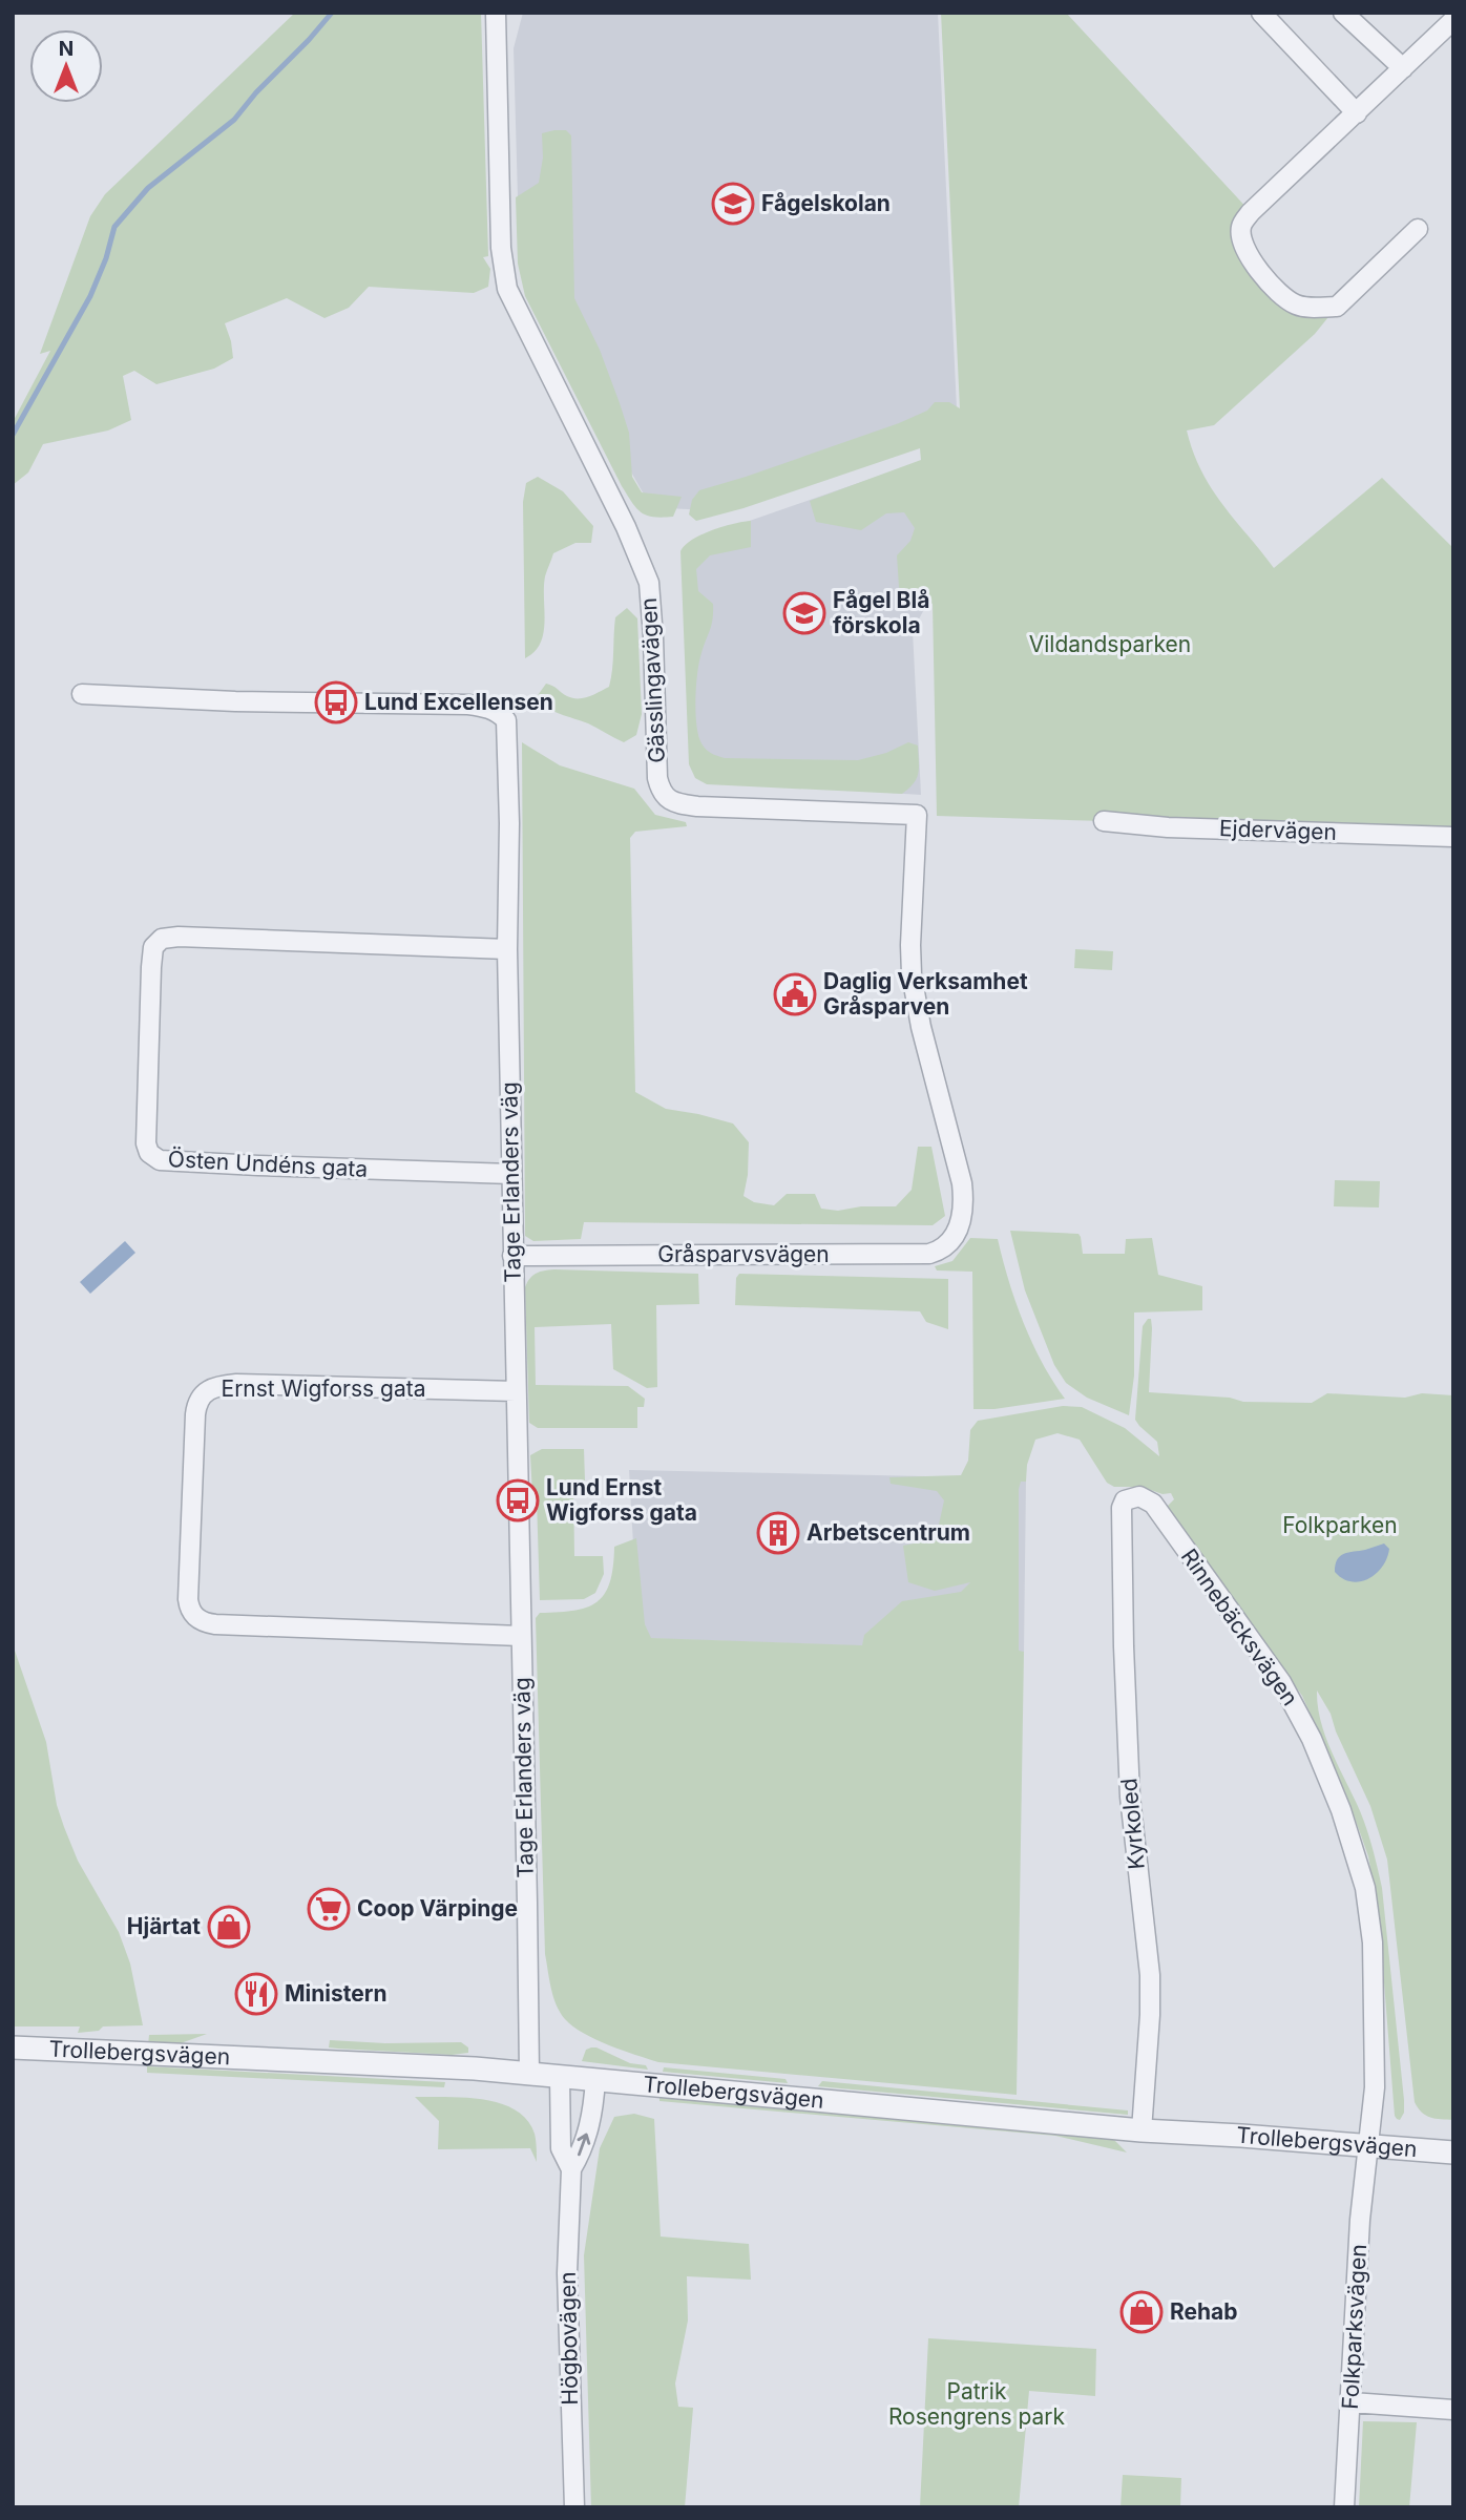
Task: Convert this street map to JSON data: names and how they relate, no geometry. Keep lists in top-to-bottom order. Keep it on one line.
{"streets":{"street":["Gässlingavägen","Ejdervägen","Östen Undéns gata","Tage Erlanders väg","Gråsparvsvägen","Ernst Wigforss gata","Rinnebäcksvägen","Kyrkoled","Trollebergsvägen","Folkparksvägen","Högbovägen"]},"crossings":[["Gässlingavägen","Gråsparvsvägen"],["Östen Undéns gata","Tage Erlanders väg"],["Tage Erlanders väg","Gråsparvsvägen"],["Tage Erlanders väg","Ernst Wigforss gata"],["Tage Erlanders väg","Trollebergsvägen"],["Rinnebäcksvägen","Kyrkoled"],["Rinnebäcksvägen","Trollebergsvägen"],["Rinnebäcksvägen","Folkparksvägen"],["Kyrkoled","Trollebergsvägen"],["Trollebergsvägen","Folkparksvägen"],["Trollebergsvägen","Högbovägen"]],"parks":["Vildandsparken","Folkparken","Patrik Rosengrens park"],"places":{"school or university":["Fågelskolan","Fågel Blå förskola"],"bus stop":["Lund Excellensen","Lund Ernst Wigforss gata"],"public building":["Daglig Verksamhet Gråsparven"],"building":["Arbetscentrum"],"supermarket":["Coop Värpinge"],"shop":["Hjärtat","Rehab"],"restaurant":["Ministern"]},"north":"top"}
